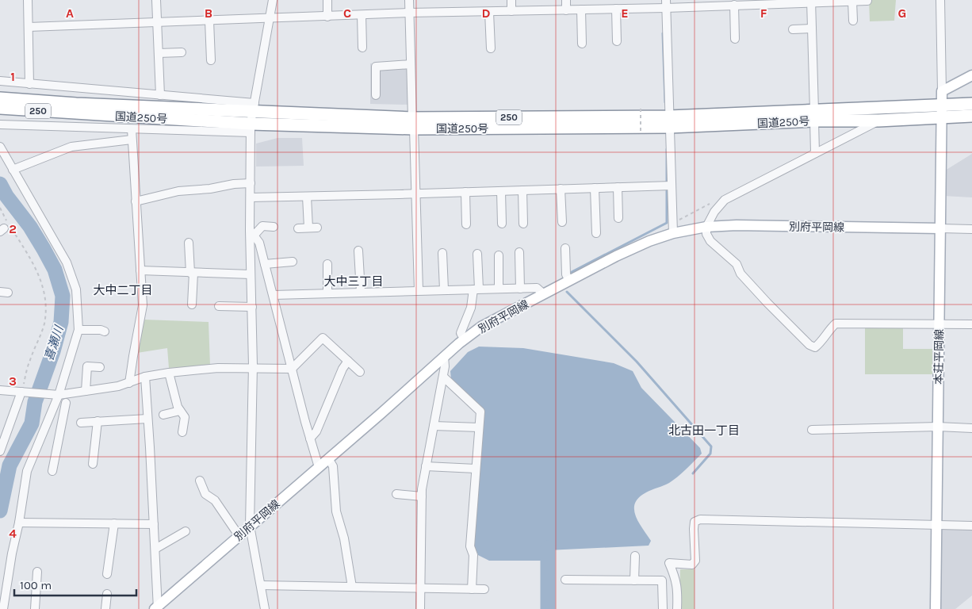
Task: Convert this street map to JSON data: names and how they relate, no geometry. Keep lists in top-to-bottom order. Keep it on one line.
{"streets":{"highway":["250","国道250号"],"main road":["別府平岡線","本荘平岡線"]},"crossings":[["国道250号","本荘平岡線"],["別府平岡線","本荘平岡線"]],"districts":["大中三丁目","大中二丁目","北古田一丁目"],"water":["喜瀬川"],"scale_bar":"100 m","grid":{"columns":["A","B","C","D","E","F","G"],"rows":["1","2","3","4"]}}
